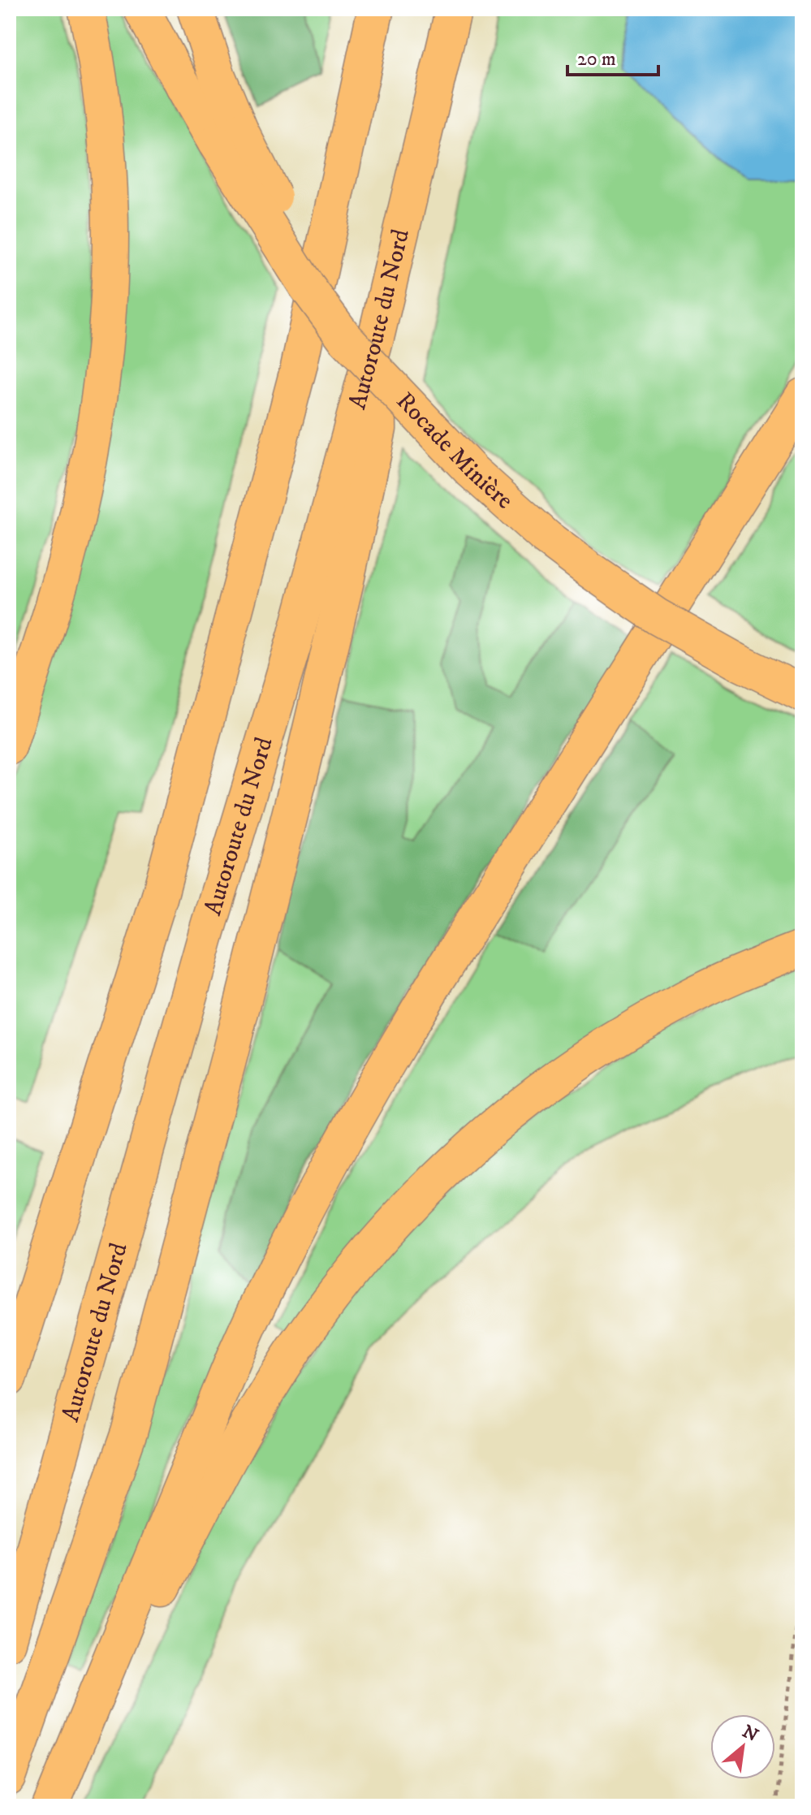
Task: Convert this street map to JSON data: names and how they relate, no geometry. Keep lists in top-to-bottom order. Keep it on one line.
{"streets":{"highway":["Autoroute du Nord","Rocade Minière"]},"scale_bar":"20 m","north":"top right"}
